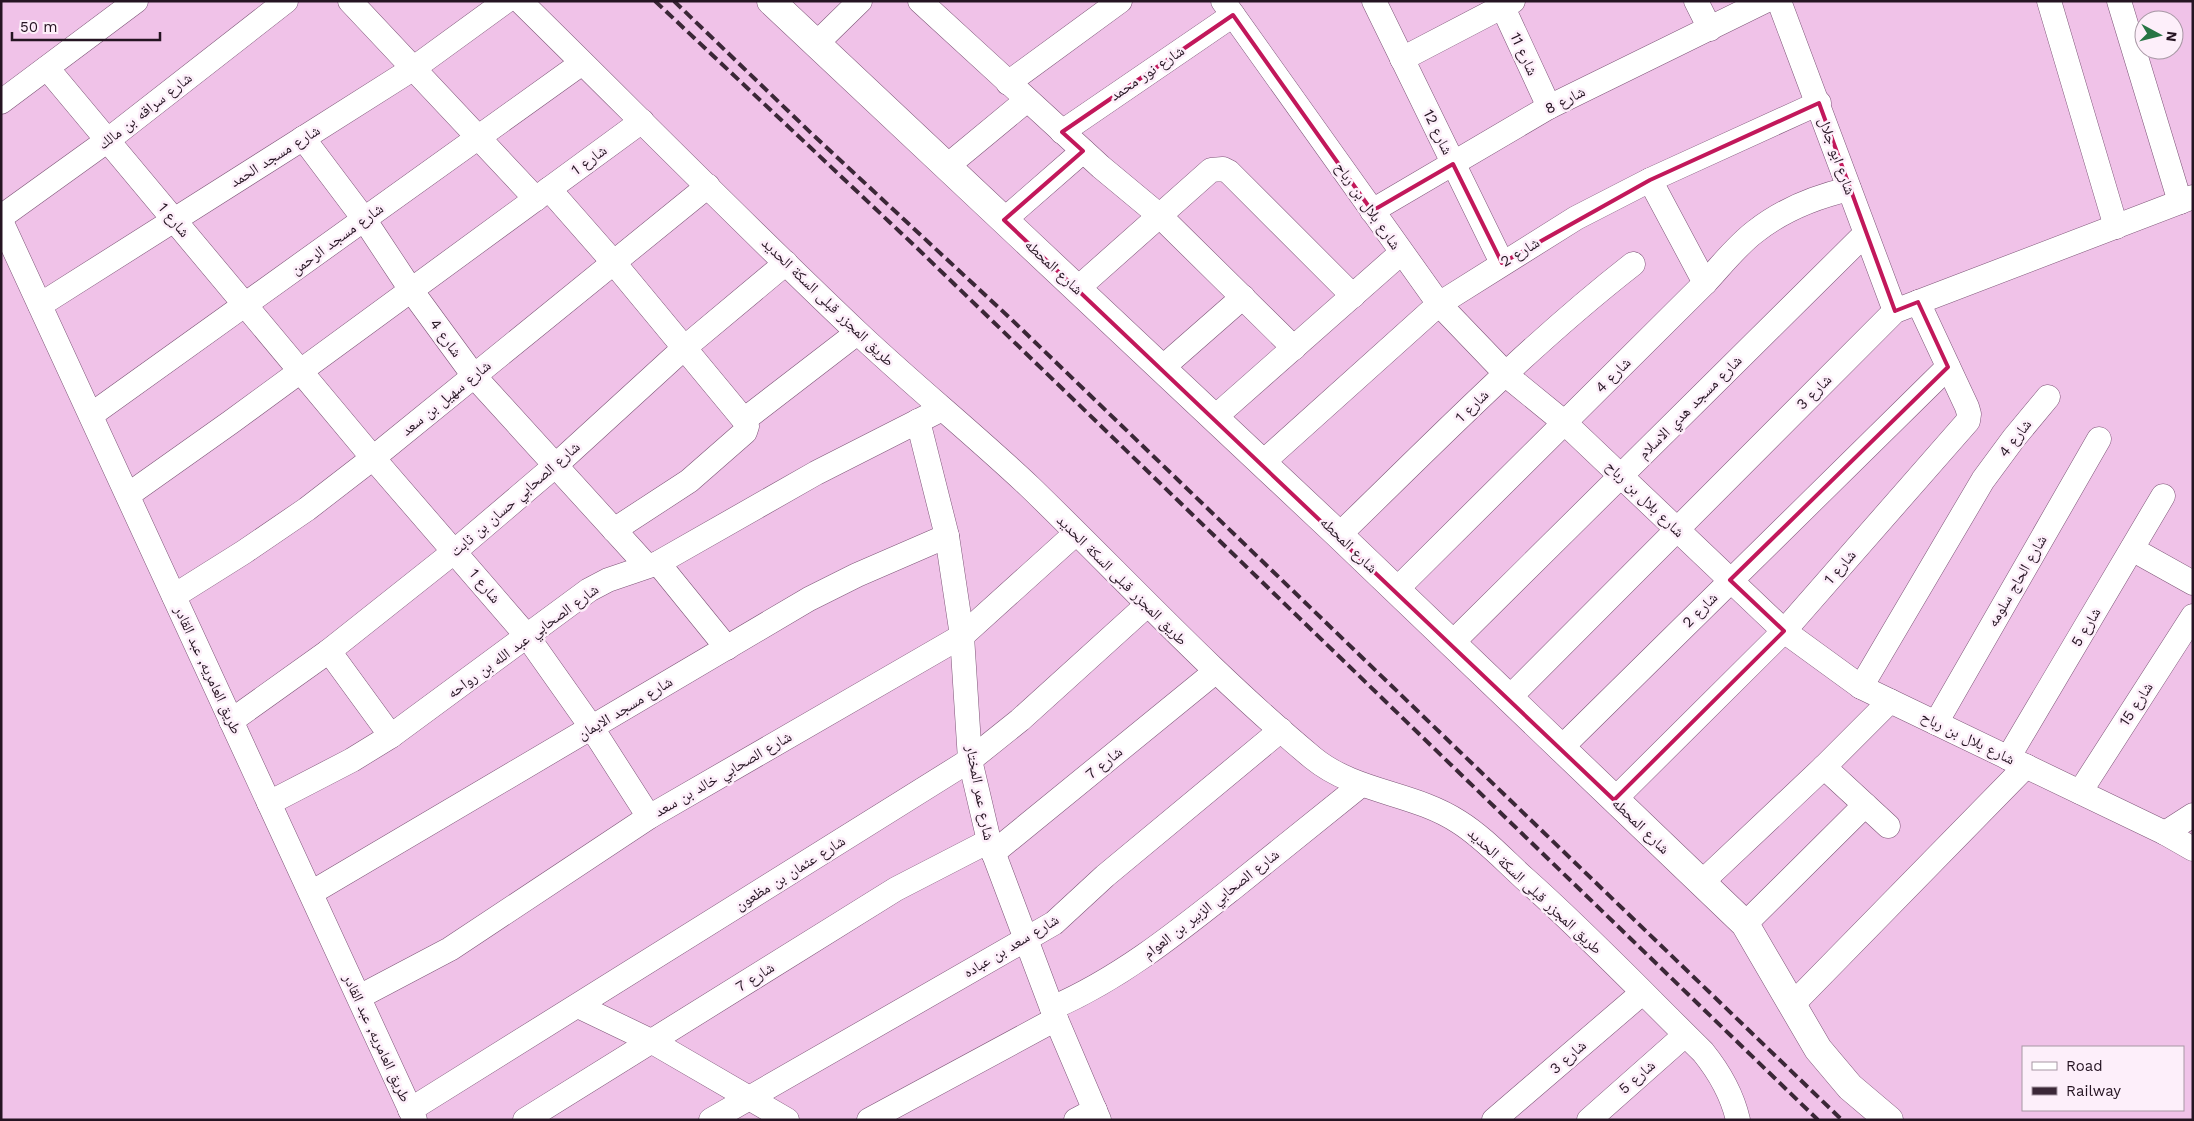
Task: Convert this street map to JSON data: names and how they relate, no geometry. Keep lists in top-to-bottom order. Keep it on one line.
{"streets":{"street":["شارع 11","شارع نور محمد","شارع 8","شارع سراقه بن مالك","شارع 12","شارع مسجد الحمد","شارع ابو جلال","شارع 1","شارع بلال بن رباح","شارع مسجد الرحمن","شارع 2","شارع المحطه","طريق المجزر قبلى السكة الحديد","شارع 4","شارع 3","شارع سهيل بن سعد","شارع مسجد هدي الاسلام","شارع الصحابي حسان بن ثابت","شارع الحاج سلومه","شارع 5","شارع الصحابي عبد الله بن رواحه","طريق العامريه, عبد القادر","شارع 15","شارع مسجد الايمان","شارع 7","شارع الصحابي خالد بن سعد","شارع عمر المختار","شارع عثمان بن مظعون","شارع الصحابي الزبير بن العوام","شارع سعد بن عباده"]},"crossings":[["شارع 11","شارع 8"],["شارع نور محمد","شارع بلال بن رباح"],["شارع 8","شارع 12"],["شارع 8","شارع بلال بن رباح"],["شارع سراقه بن مالك","شارع 1"],["شارع 12","شارع 2"],["شارع مسجد الحمد","شارع 1"],["شارع مسجد الحمد","شارع 4"],["شارع مسجد الحمد","طريق العامريه, عبد القادر"],["شارع ابو جلال","شارع 2"],["شارع ابو جلال","شارع 4"],["شارع ابو جلال","شارع 3"],["شارع ابو جلال","شارع مسجد هدي الاسلام"],["شارع 1","شارع بلال بن رباح"],["شارع 1","شارع مسجد الرحمن"],["شارع 1","شارع 2"],["شارع 1","شارع المحطه"],["شارع 1","طريق المجزر قبلى السكة الحديد"],["شارع 1","شارع 4"],["شارع 1","شارع 3"],["شارع 1","شارع سهيل بن سعد"],["شارع 1","شارع الصحابي حسان بن ثابت"],["شارع 1","شارع الصحابي عبد الله بن رواحه"],["شارع 1","طريق العامريه, عبد القادر"],["شارع 1","شارع مسجد الايمان"],["شارع 1","شارع الصحابي خالد بن سعد"],["شارع بلال بن رباح","شارع 2"],["شارع بلال بن رباح","شارع 4"],["شارع بلال بن رباح","شارع 3"],["شارع بلال بن رباح","شارع مسجد هدي الاسلام"],["شارع بلال بن رباح","شارع الحاج سلومه"],["شارع بلال بن رباح","شارع 5"],["شارع بلال بن رباح","شارع 15"],["شارع مسجد الرحمن","طريق المجزر قبلى السكة الحديد"],["شارع مسجد الرحمن","شارع 4"],["شارع مسجد الرحمن","طريق العامريه, عبد القادر"],["شارع 2","شارع المحطه"],["شارع المحطه","شارع 4"],["شارع المحطه","شارع 3"],["شارع المحطه","شارع مسجد هدي الاسلام"],["شارع المحطه","شارع 5"],["طريق المجزر قبلى السكة الحديد","شارع 3"],["طريق المجزر قبلى السكة الحديد","شارع سهيل بن سعد"],["طريق المجزر قبلى السكة الحديد","شارع الصحابي حسان بن ثابت"],["طريق المجزر قبلى السكة الحديد","شارع 5"],["طريق المجزر قبلى السكة الحديد","شارع الصحابي عبد الله بن رواحه"],["طريق المجزر قبلى السكة الحديد","شارع 7"],["طريق المجزر قبلى السكة الحديد","شارع الصحابي خالد بن سعد"],["طريق المجزر قبلى السكة الحديد","شارع عثمان بن مظعون"],["طريق المجزر قبلى السكة الحديد","شارع الصحابي الزبير بن العوام"],["طريق المجزر قبلى السكة الحديد","شارع سعد بن عباده"],["شارع 4","شارع سهيل بن سعد"],["شارع 4","شارع الصحابي حسان بن ثابت"],["شارع 4","شارع الصحابي عبد الله بن رواحه"],["شارع 4","شارع مسجد الايمان"],["شارع سهيل بن سعد","طريق العامريه, عبد القادر"],["شارع الصحابي حسان بن ثابت","طريق العامريه, عبد القادر"],["شارع الصحابي عبد الله بن رواحه","طريق العامريه, عبد القادر"],["شارع الصحابي عبد الله بن رواحه","شارع عمر المختار"],["طريق العامريه, عبد القادر","شارع مسجد الايمان"],["طريق العامريه, عبد القادر","شارع الصحابي خالد بن سعد"],["طريق العامريه, عبد القادر","شارع عثمان بن مظعون"],["شارع مسجد الايمان","شارع عمر المختار"],["شارع 7","شارع عمر المختار"],["شارع الصحابي خالد بن سعد","شارع عمر المختار"],["شارع عمر المختار","شارع عثمان بن مظعون"],["شارع عمر المختار","شارع الصحابي الزبير بن العوام"],["شارع عمر المختار","شارع سعد بن عباده"]],"legend":["Road","Railway"],"scale_bar":"50 m","north":"right"}
